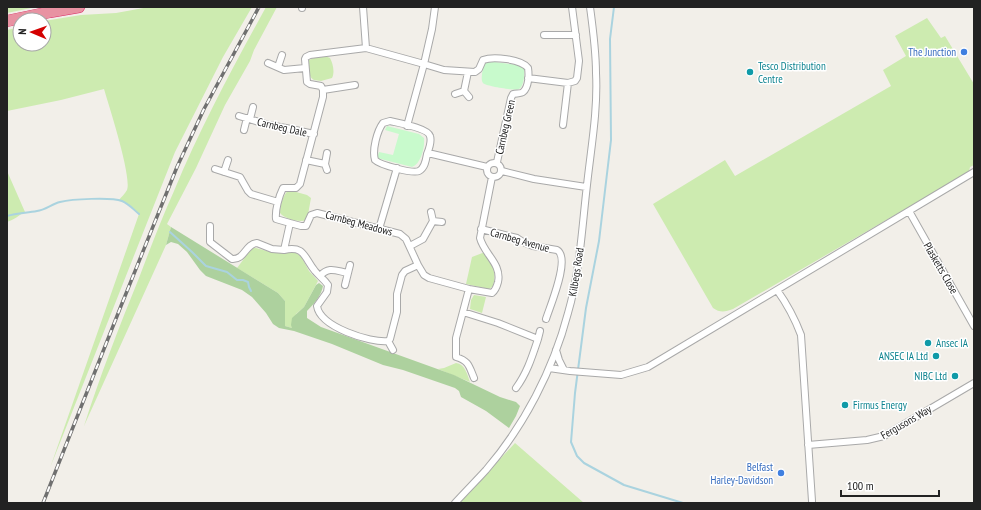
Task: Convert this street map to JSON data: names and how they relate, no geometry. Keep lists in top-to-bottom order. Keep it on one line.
{"streets":{"street":["Carnbeg Dale","Carnbeg Green","Carnbeg Meadows","Carnbeg Avenue","Plasketts Close","Kilbegs Road","Fergusons Way"]},"crossings":[["Carnbeg Green","Carnbeg Avenue"],["Carnbeg Meadows","Carnbeg Avenue"]],"places":["The Junction","Tesco Distribution Centre","Ansec IA","ANSEC IA Ltd","NIBC Ltd","Firmus Energy","Belfast Harley-Davidson"],"scale_bar":"100 m","north":"left"}
